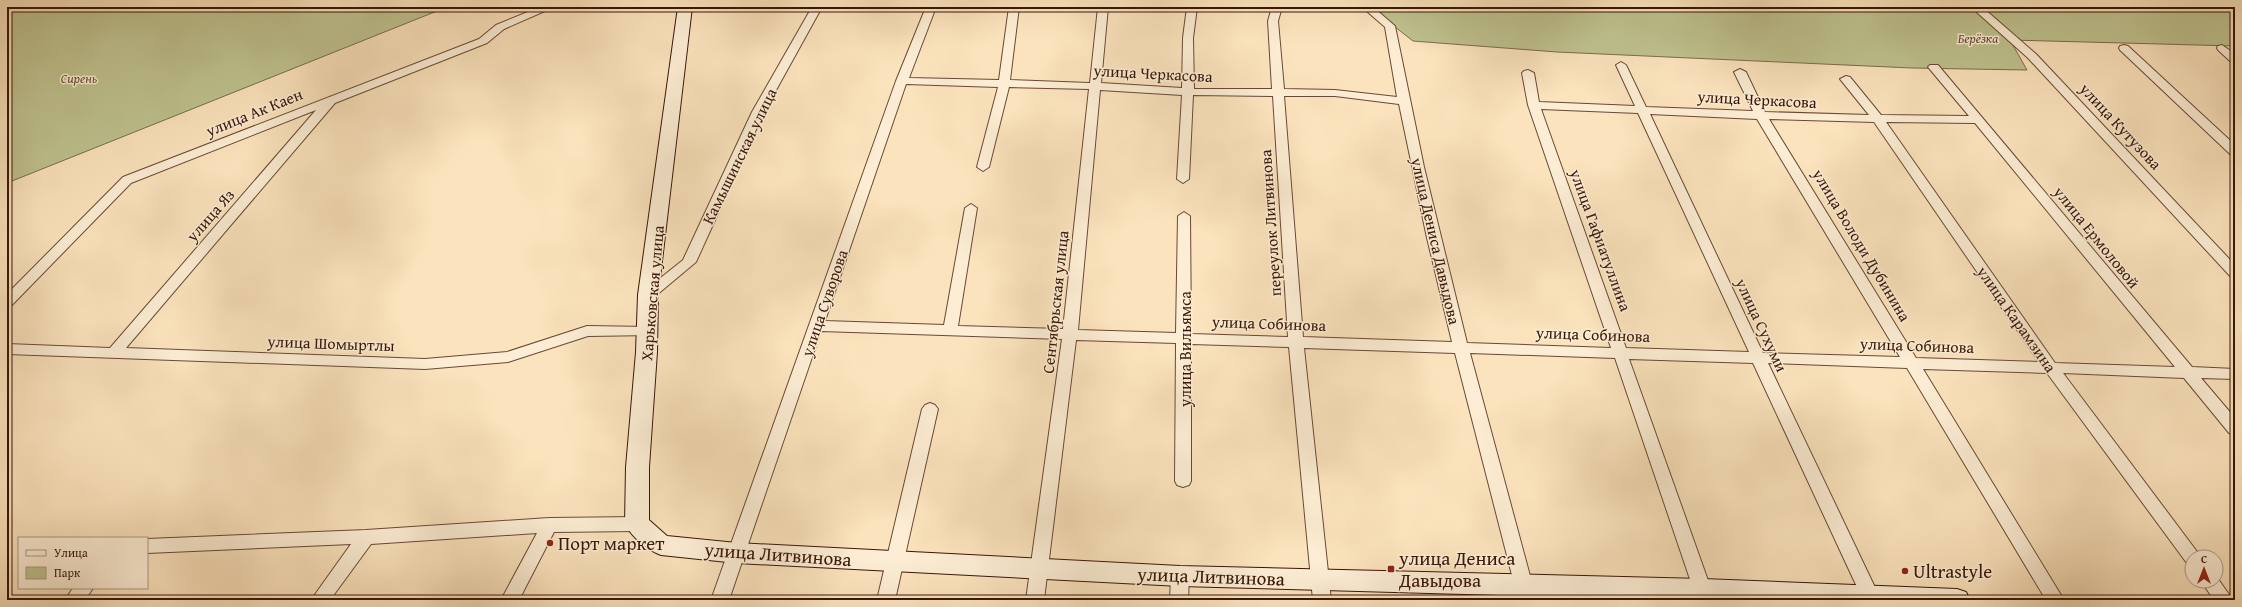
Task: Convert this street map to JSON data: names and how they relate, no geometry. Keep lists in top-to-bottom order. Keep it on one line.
{"streets":{"street":["улица Черкасова","улица Ак Каен","улица Кутузова","Камышинская улица","улица Яз","переулок Литвинова","улица Ермоловой","улица Гафиатуллина","улица Дениса Давыдова","улица Володи Дубинина","Харьковская улица","Сентябрьская улица","улица Суворова","улица Карамзина","улица Собинова","улица Сухуми","улица Шомыртлы","улица Вильямса","улица Литвинова"]},"crossings":[["улица Черкасова","переулок Литвинова"],["улица Черкасова","улица Ермоловой"],["улица Черкасова","улица Гафиатуллина"],["улица Черкасова","улица Дениса Давыдова"],["улица Черкасова","улица Володи Дубинина"],["улица Черкасова","Сентябрьская улица"],["улица Черкасова","улица Суворова"],["улица Черкасова","улица Карамзина"],["улица Черкасова","улица Сухуми"],["улица Ак Каен","улица Яз"],["Камышинская улица","Харьковская улица"],["улица Яз","улица Шомыртлы"],["переулок Литвинова","улица Собинова"],["переулок Литвинова","улица Литвинова"],["улица Ермоловой","улица Собинова"],["улица Гафиатуллина","улица Собинова"],["улица Гафиатуллина","улица Литвинова"],["улица Дениса Давыдова","улица Собинова"],["улица Дениса Давыдова","улица Литвинова"],["улица Володи Дубинина","улица Собинова"],["Харьковская улица","улица Шомыртлы"],["Харьковская улица","улица Литвинова"],["Сентябрьская улица","улица Собинова"],["Сентябрьская улица","улица Литвинова"],["улица Суворова","улица Собинова"],["улица Суворова","улица Литвинова"],["улица Карамзина","улица Собинова"],["улица Собинова","улица Сухуми"],["улица Собинова","улица Вильямса"],["улица Сухуми","улица Литвинова"]],"parks":["Берёзка","Сирень"],"places":{"other":["Порт маркет","Ultrastyle"],"transit":["улица Дениса Давыдова"]},"legend":["Улица","Парк"],"north":"top"}
